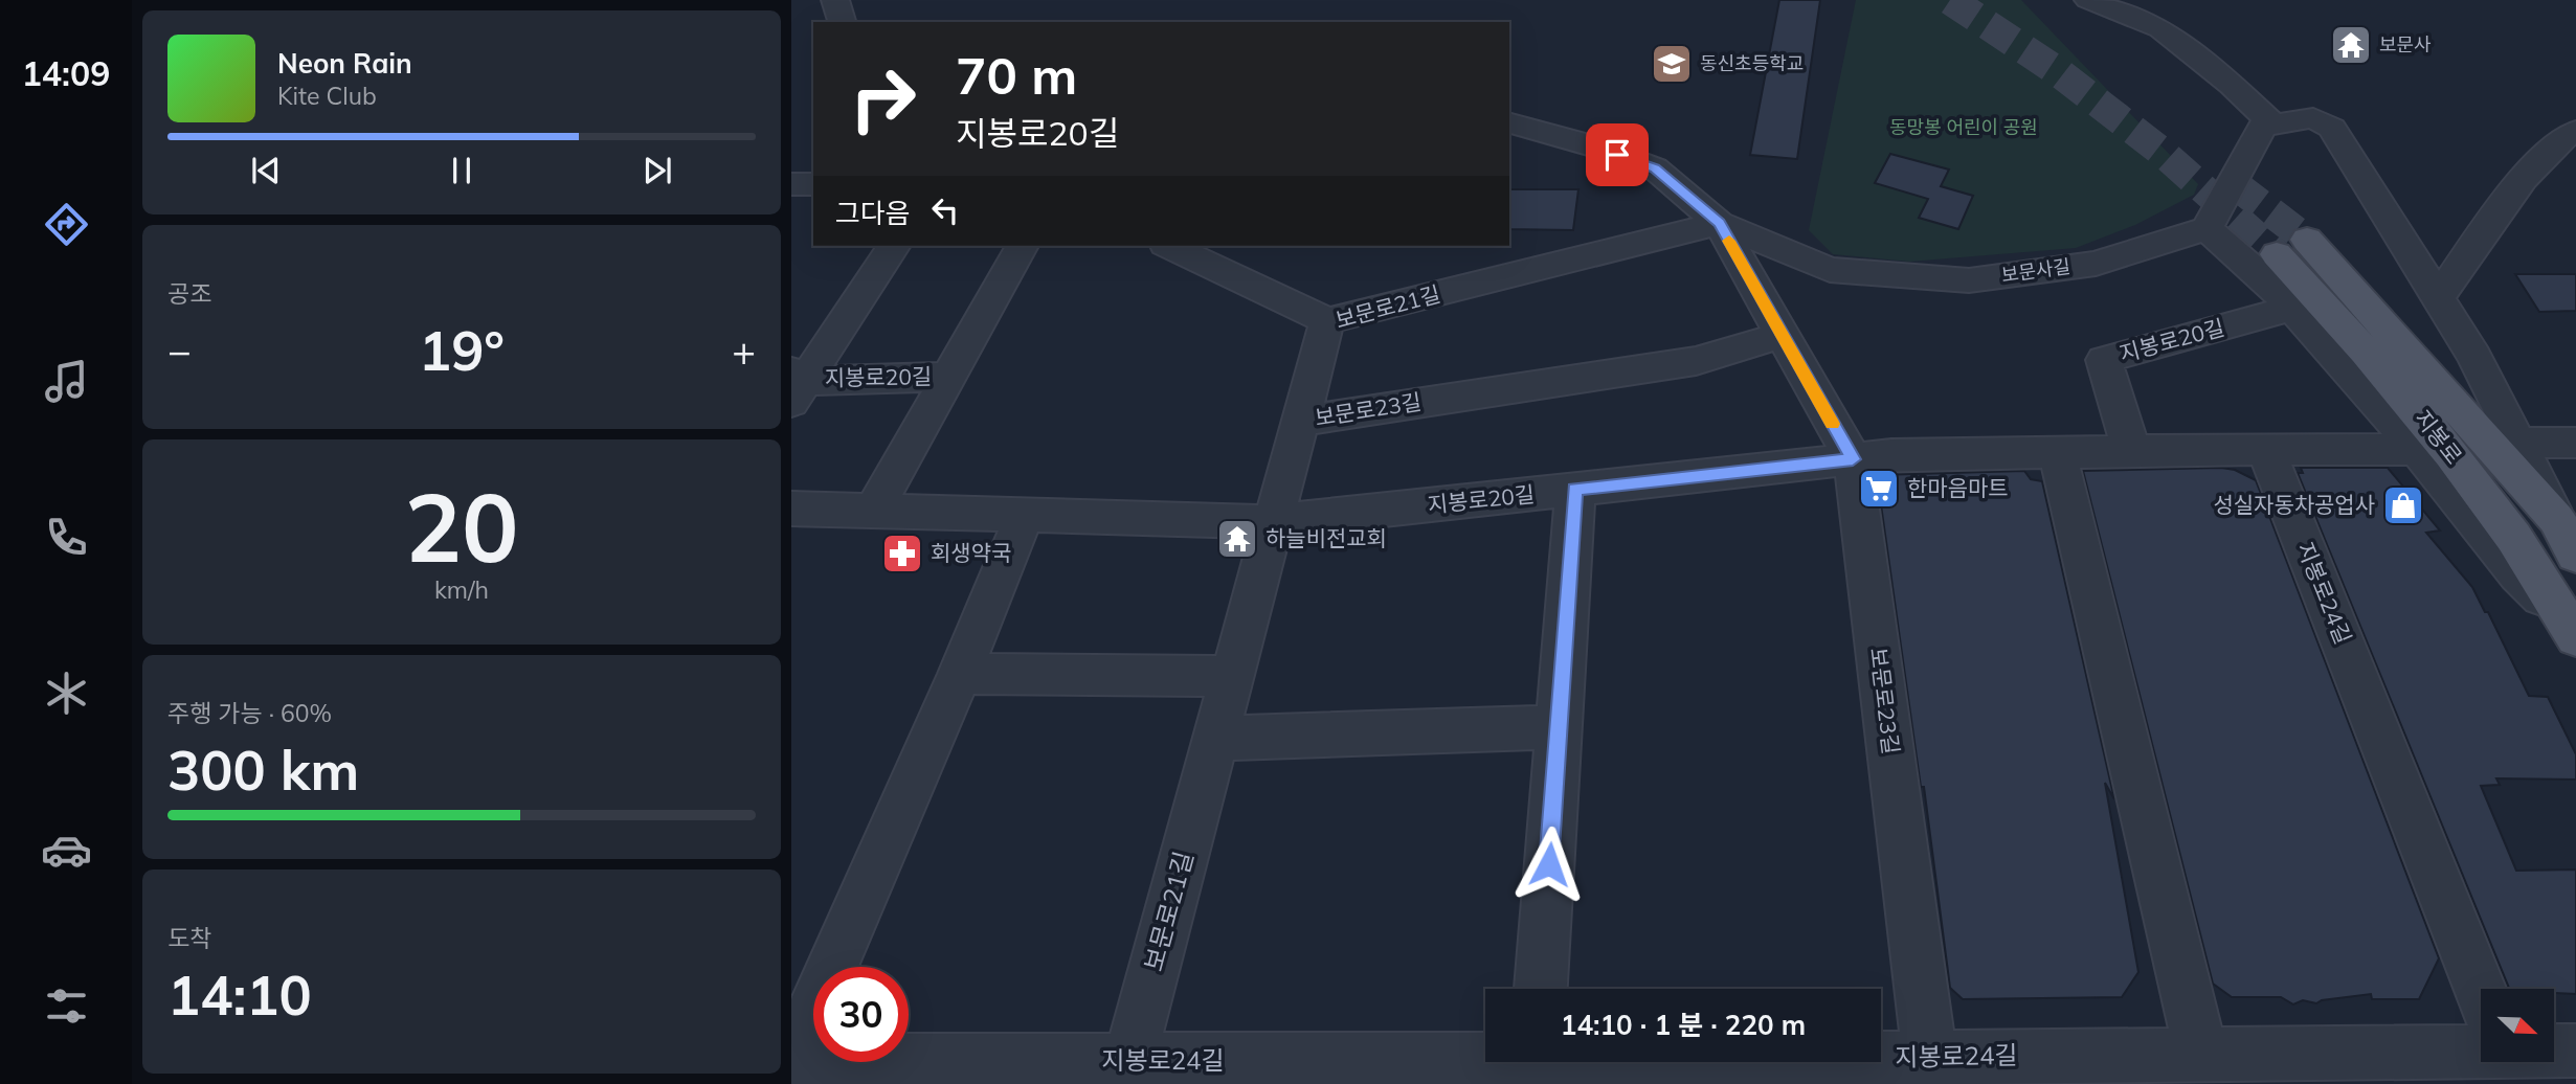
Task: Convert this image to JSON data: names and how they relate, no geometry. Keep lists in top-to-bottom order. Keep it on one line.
{"streets":{"main road":["지봉로"],"street":["보문사길","보문로21길","지봉로20길","보문로23길","지봉로24길"]},"crossings":[["보문사길","보문로21길"],["보문사길","보문로23길"],["보문로21길","지봉로20길"],["보문로21길","보문로23길"],["보문로21길","지봉로24길"],["지봉로20길","보문로23길"],["지봉로20길","지봉로24길"],["보문로23길","지봉로24길"]],"parks":["동망봉 어린이 공원"],"places":{"temple":["보문사","하늘비전교회"],"school or university":["동신초등학교"],"supermarket":["한마음마트"],"shop":["성실자동차공업사"],"pharmacy":["회생약국"]},"north":"bottom right","page":{"tabs":"14:09","turn":["70 m","지봉로20길"],"song":["Neon Rain","Kite Club"],"then":"그다음","tile":["공조",["20","km/h"],["주행 가능 · 60%","300 km"],["도착","14:10"]],"heat":["−","19°","+"],"limit":"30","trip":"14:10 · 1 분 · 220 m"}}
